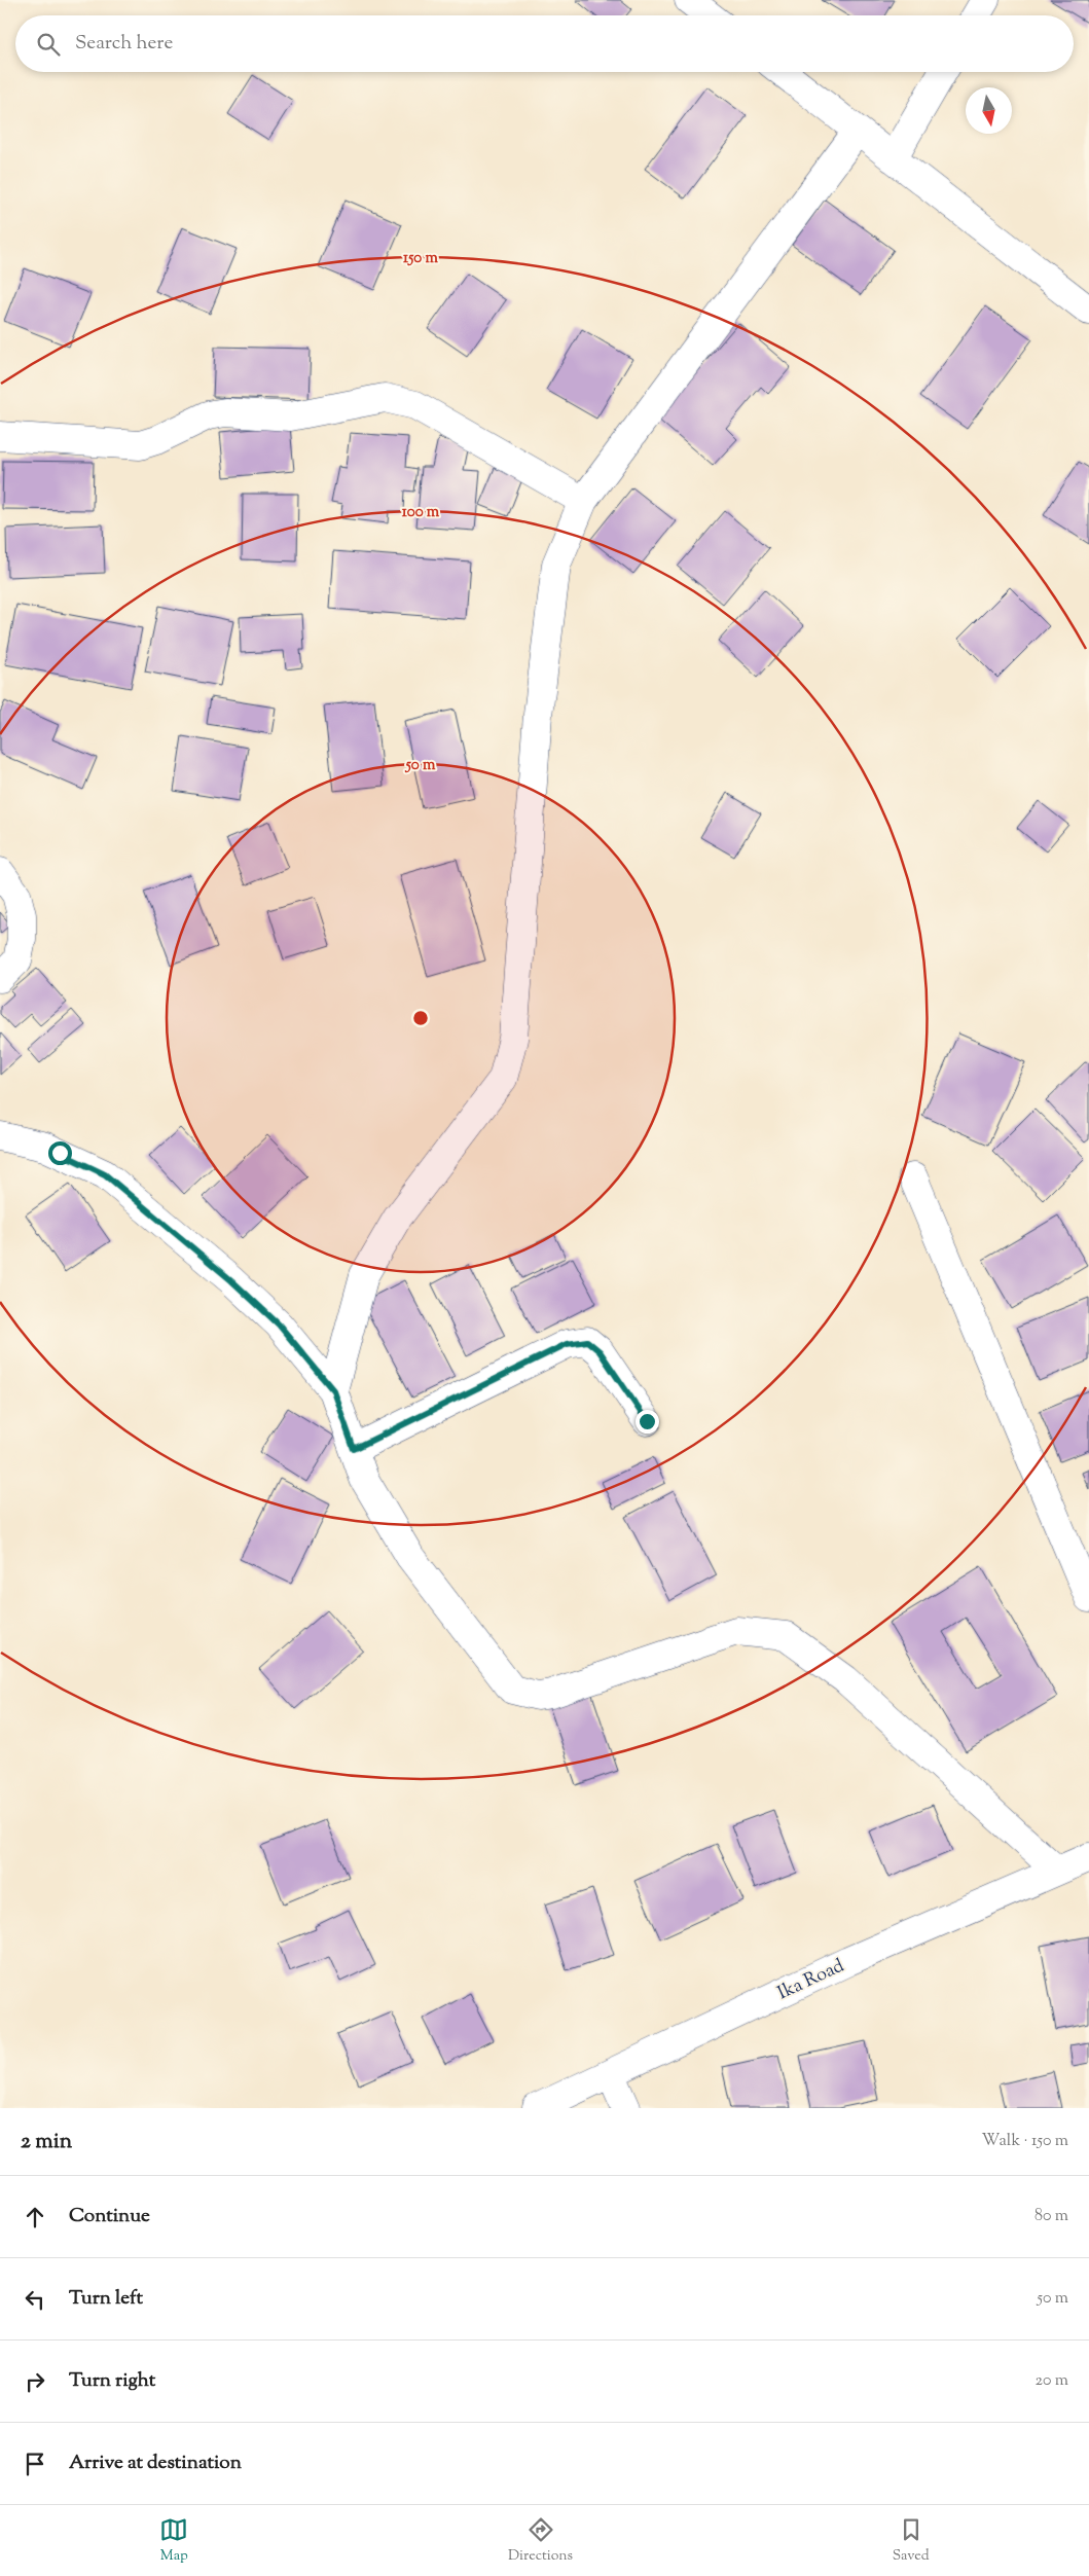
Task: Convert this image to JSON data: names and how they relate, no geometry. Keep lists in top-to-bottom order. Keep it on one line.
{"streets":{"street":["Ika Road"]},"north":"bottom","page":{"search":"Search here","heading":["2 min","Walk · 150 m"],"list":[["Continue","80 m"],["Turn left","50 m"],["Turn right","20 m"],"Arrive at destination"],"nav":["Map","Directions","Saved"]},"rings":["150 m","100 m","50 m"]}
